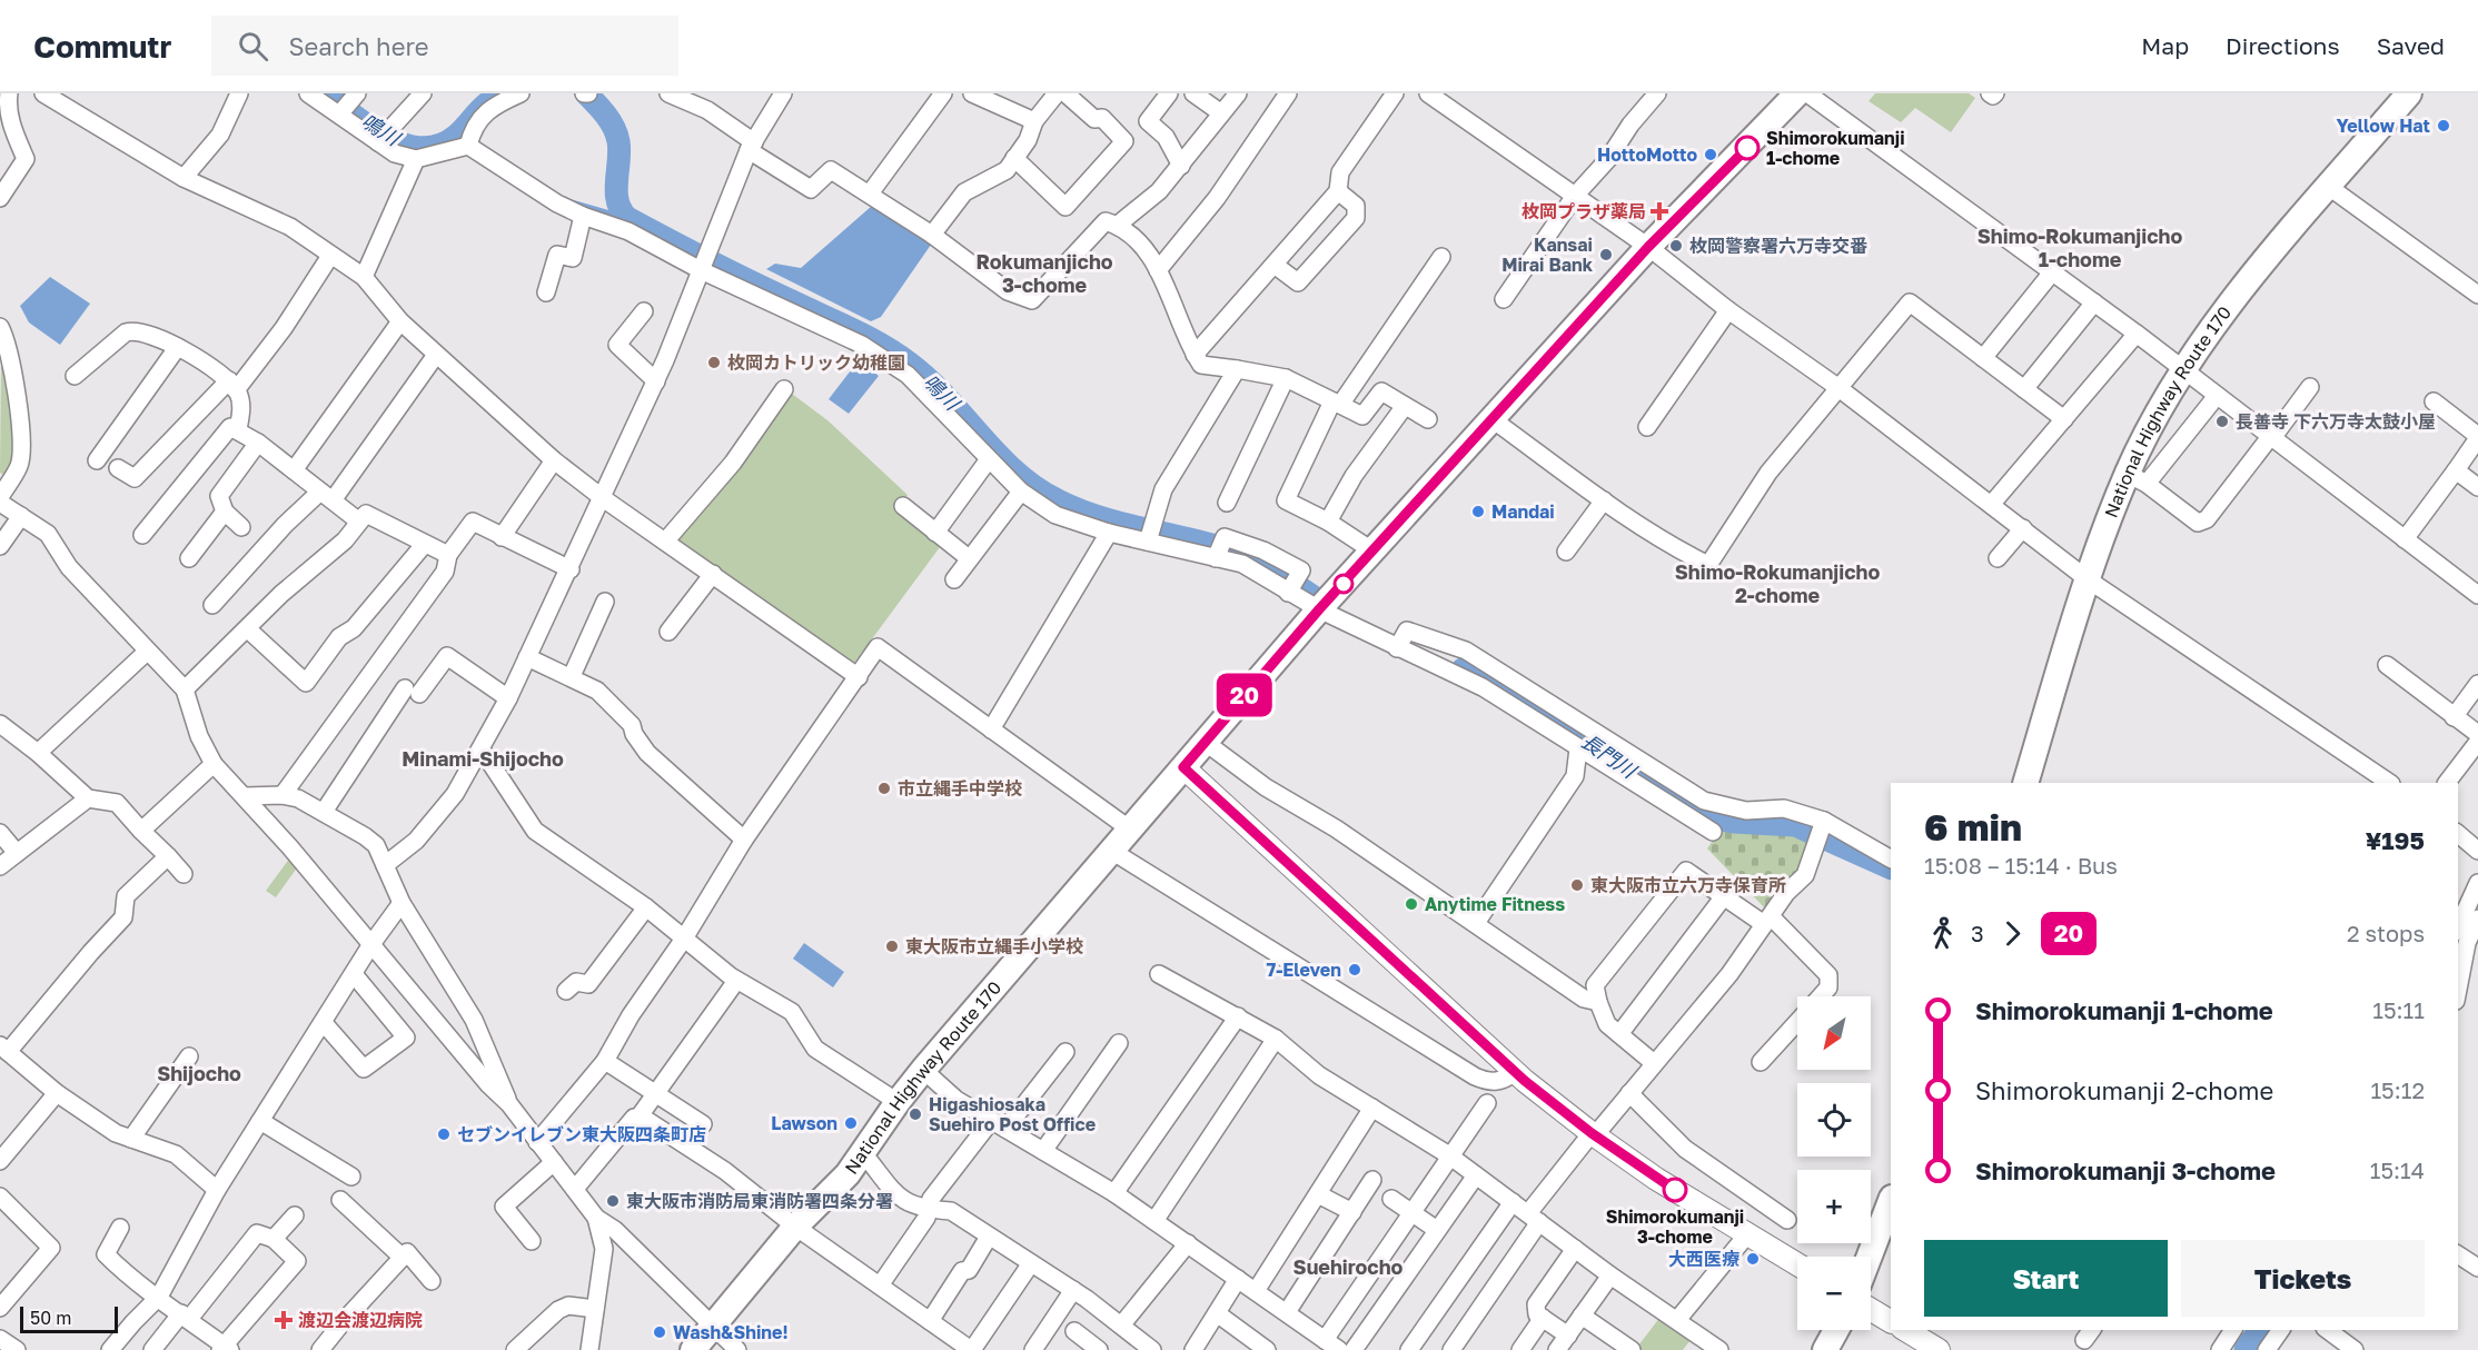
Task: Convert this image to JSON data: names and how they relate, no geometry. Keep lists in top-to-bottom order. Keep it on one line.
{"streets":{"highway":["National Highway Route 170"]},"districts":["Shimo-Rokumanjicho 1-chome","Rokumanjicho 3-chome","Shimo-Rokumanjicho 2-chome","Minami-Shijocho","Shijocho","Suehirocho"],"water":["鳴川","長門川"],"places":{"other":["Yellow Hat","Shimorokumanji 1-chome","HottoMotto","枚岡警察署六万寺交番","Kansai Mirai Bank","枚岡カトリック幼稚園","長善寺 下六万寺太鼓小屋","Mandai","市立縄手中学校","東大阪市立六万寺保育所","Anytime Fitness","東大阪市立縄手小学校","7-Eleven","Higashiosaka Suehiro Post Office","Lawson","セブンイレブン東大阪四条町店","Shimorokumanji 3-chome","東大阪市消防局東消防署四条分署","大西医療","Wash&Shine!"],"health":["枚岡プラザ薬局","渡辺会渡辺病院"]},"lines":["bus line 20"],"scale_bar":"50 m","north":"bottom left","page":{"header":"Commutr","search":"Search here","nav":["Map","Directions","Saved"],"on_map":"20","heading":["6 min","15:08 – 15:14 · Bus","¥195"],"legs":["3","20","2 stops"],"list":[{"name":"Shimorokumanji 1-chome","value":"15:11"},{"name":"Shimorokumanji 2-chome","value":"15:12"},{"name":"Shimorokumanji 3-chome","value":"15:14"}],"map_buttons":["+","−"],"buttons":["Start","Tickets"],"scale":"50 m"}}
